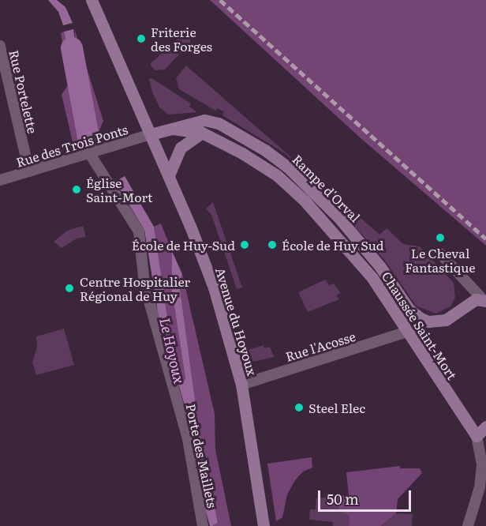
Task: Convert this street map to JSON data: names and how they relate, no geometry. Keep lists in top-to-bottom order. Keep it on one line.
{"streets":{"street":["Rue Portelette","Rue des Trois Ponts","Rampe d'Orval","Avenue du Hoyoux","Chaussée Saint-Mort","Rue l'Acosse","Porte des Maillets"]},"crossings":[["Rue Portelette","Rue des Trois Ponts"],["Rue des Trois Ponts","Rampe d'Orval"],["Rue des Trois Ponts","Avenue du Hoyoux"],["Rue des Trois Ponts","Porte des Maillets"],["Rampe d'Orval","Avenue du Hoyoux"],["Rampe d'Orval","Chaussée Saint-Mort"],["Avenue du Hoyoux","Rue l'Acosse"],["Chaussée Saint-Mort","Rue l'Acosse"]],"water":["Le Hoyoux"],"places":["Friterie des Forges","Église Saint-Mort","Le Cheval Fantastique","École de Huy-Sud","École de Huy Sud","Centre Hospitalier Régional de Huy","Steel Elec"],"scale_bar":"50 m"}
